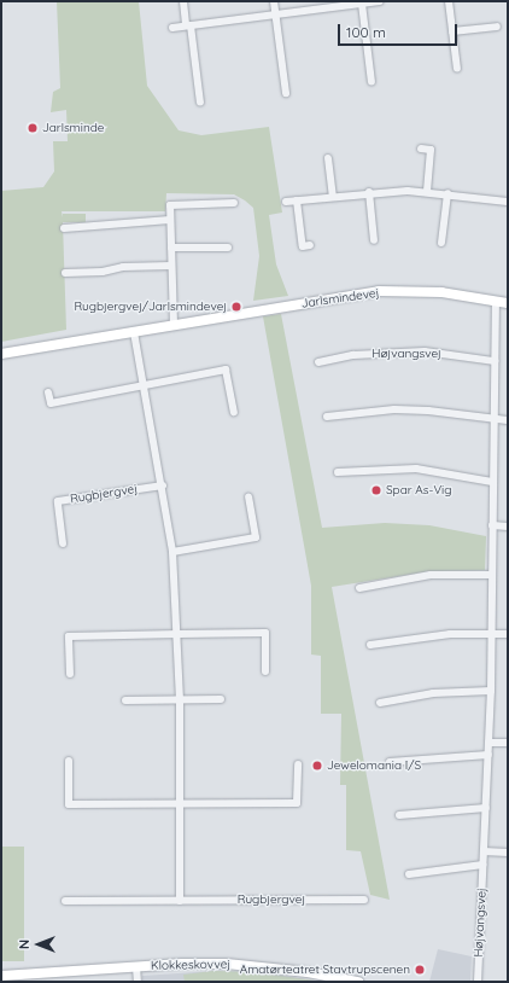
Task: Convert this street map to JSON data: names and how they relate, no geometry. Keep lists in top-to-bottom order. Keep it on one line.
{"streets":{"street":["Jarlsmindevej","Højvangsvej","Rugbjergvej","Klokkeskovvej"]},"crossings":[["Jarlsmindevej","Højvangsvej"]],"places":["Jarlsminde","Rugbjergvej/Jarlsmindevej","Spar As-Vig","Jewelomania I/S","Amatørteatret Stavtrupscenen"],"scale_bar":"100 m","north":"left"}
